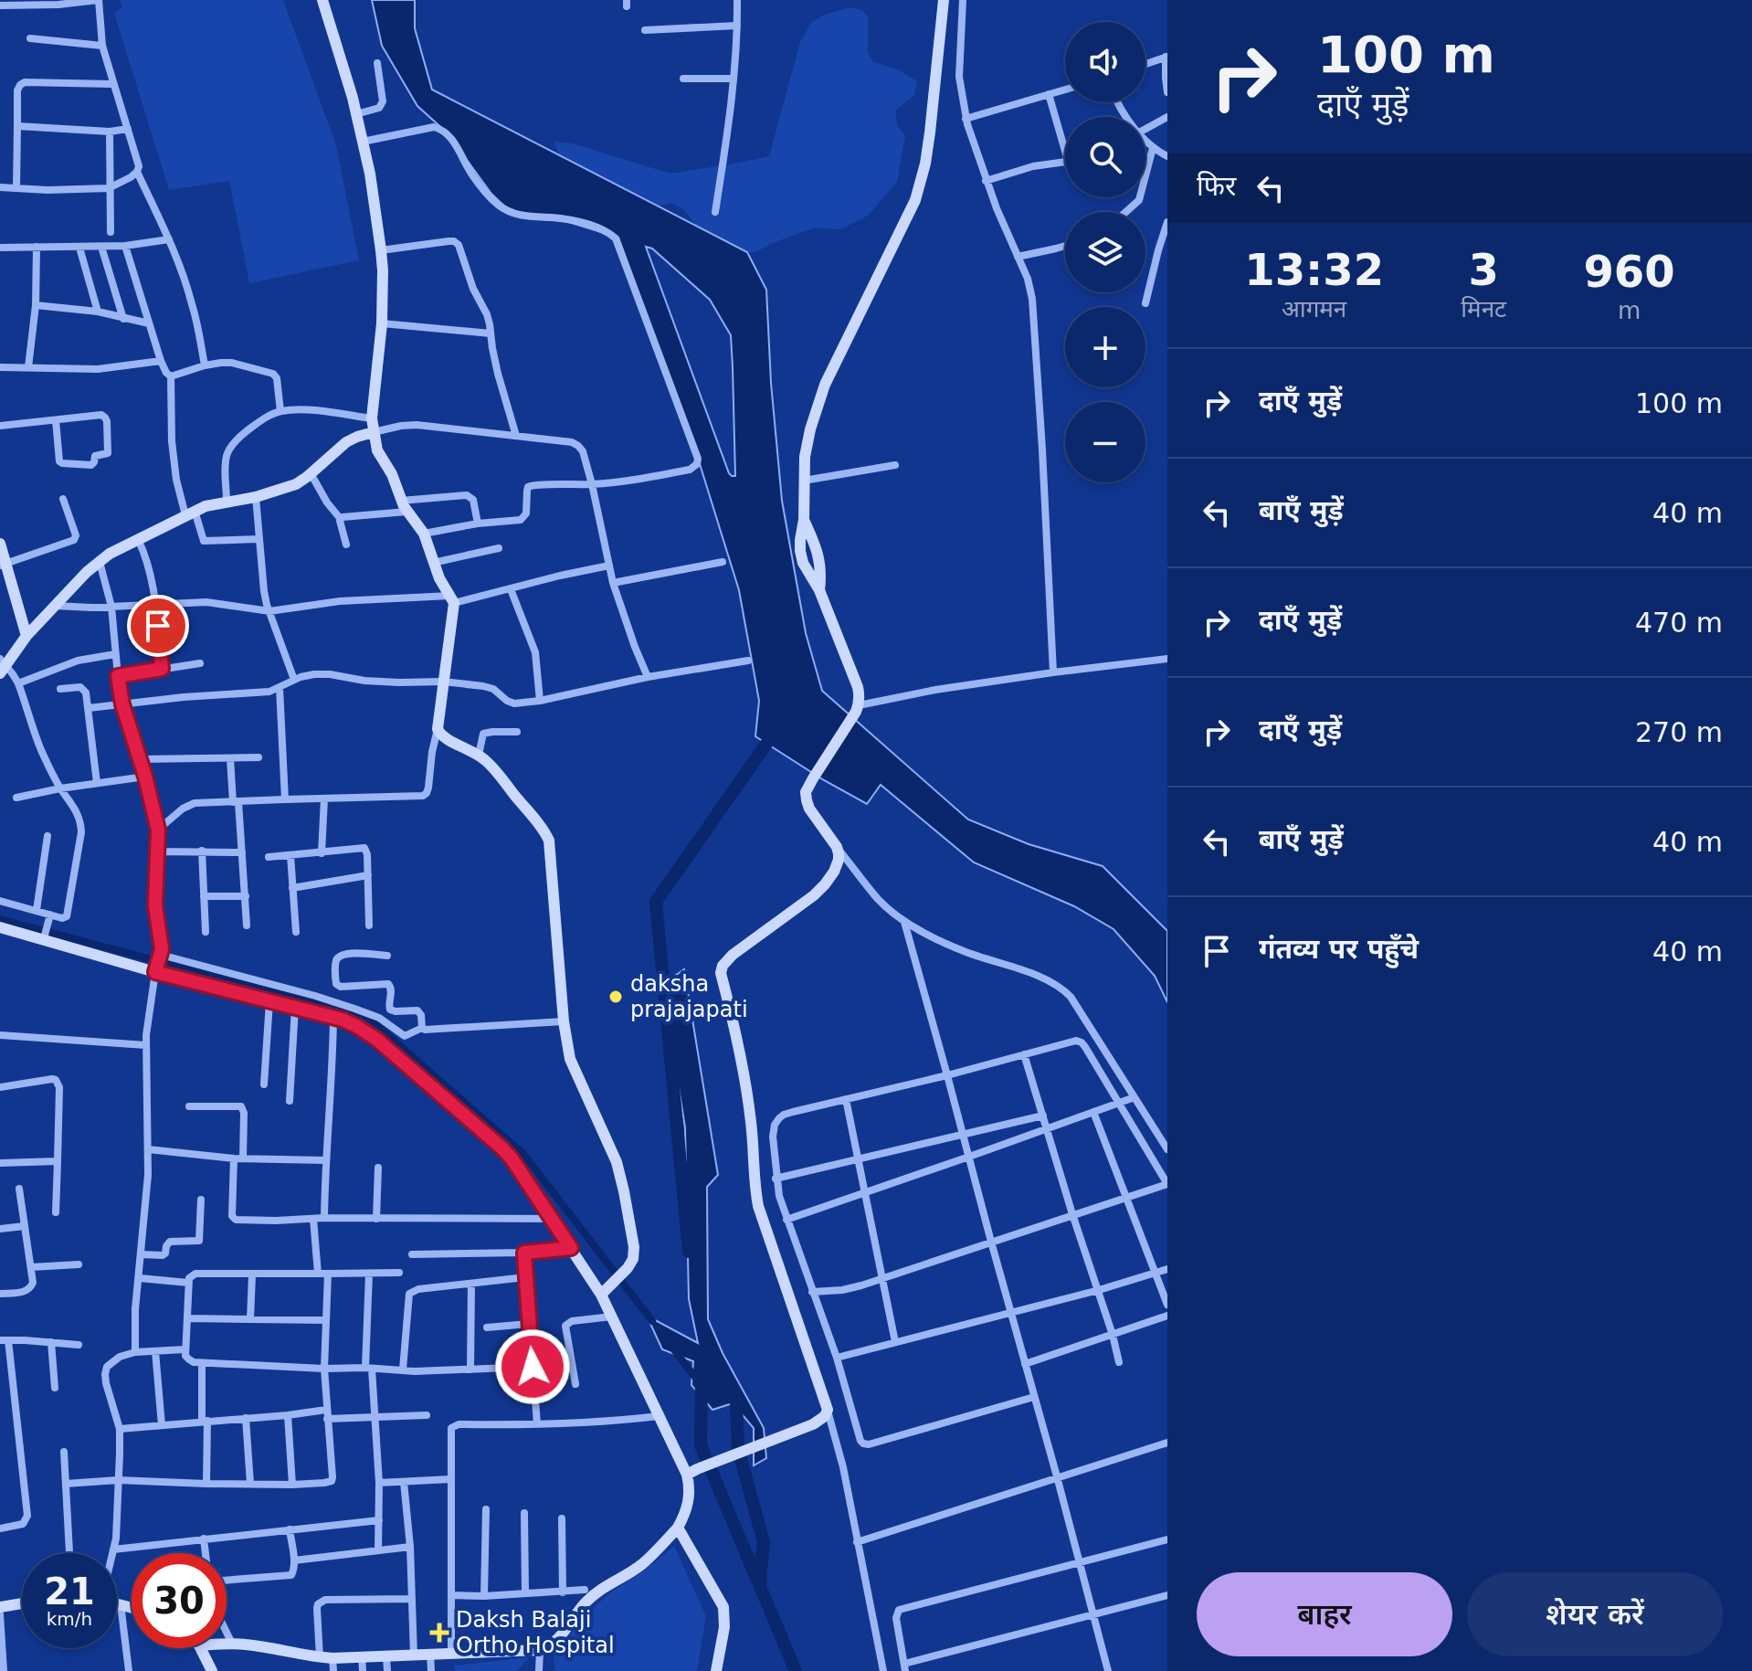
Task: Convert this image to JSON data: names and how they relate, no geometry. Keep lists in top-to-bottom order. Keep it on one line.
{"places":{"other":["daksha prajajapati"],"health":["Daksh Balaji Ortho Hospital"]},"page":{"turn":["100 m","दाएँ मुड़ें"],"map_buttons":["+","−"],"then":"फिर","eta":["13:32","आगमन","3","मिनट","960","m"],"list":[{"name":"दाएँ मुड़ें","value":"100 m"},{"name":"बाएँ मुड़ें","value":"40 m"},{"name":"दाएँ मुड़ें","value":"470 m"},{"name":"दाएँ मुड़ें","value":"270 m"},{"name":"बाएँ मुड़ें","value":"40 m"},{"name":"गंतव्य पर पहुँचे","value":"40 m"}],"speed":"21 km/h","limit":"30","buttons":["बाहर","शेयर करें"]}}
